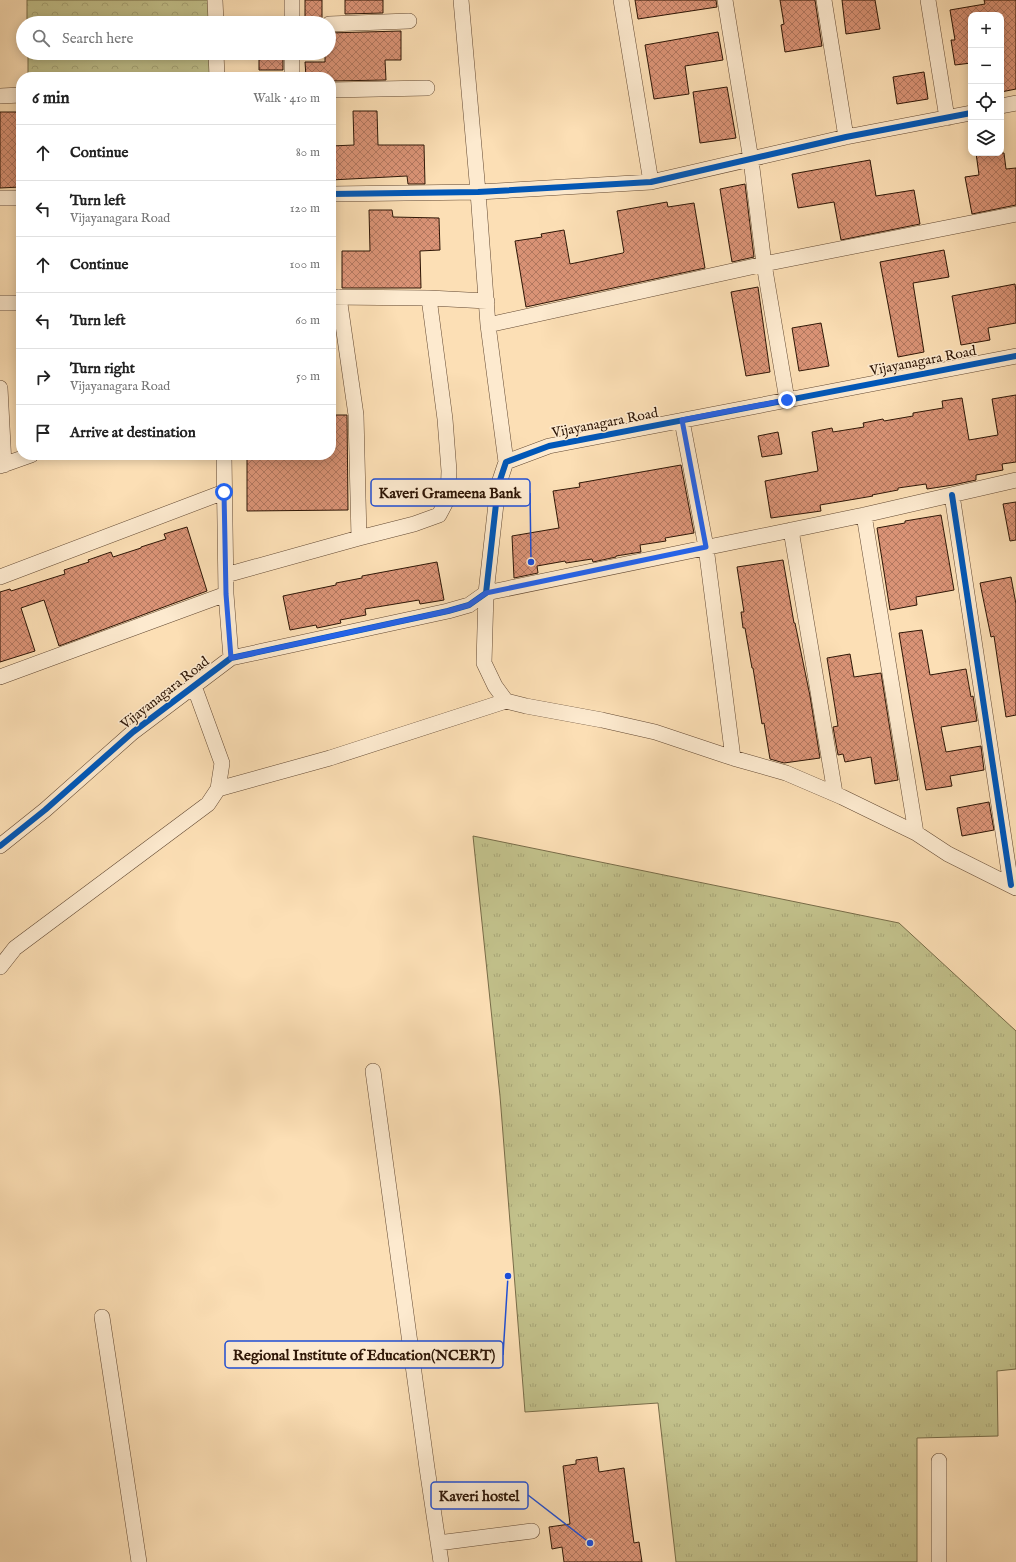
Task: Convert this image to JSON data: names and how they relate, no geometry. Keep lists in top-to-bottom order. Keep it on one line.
{"streets":{"street":["Vijayanagara Road"]},"places":["Kaveri Grameena Bank","Regional Institute of Education(NCERT)","Kaveri hostel"],"page":{"map_buttons":["+","−"],"search":"Search here","heading":["6 min","Walk · 410 m"],"list":[["Continue","80 m"],["Turn left","Vijayanagara Road","120 m"],["Continue","100 m"],["Turn left","60 m"],["Turn right","Vijayanagara Road","50 m"],"Arrive at destination"]}}
